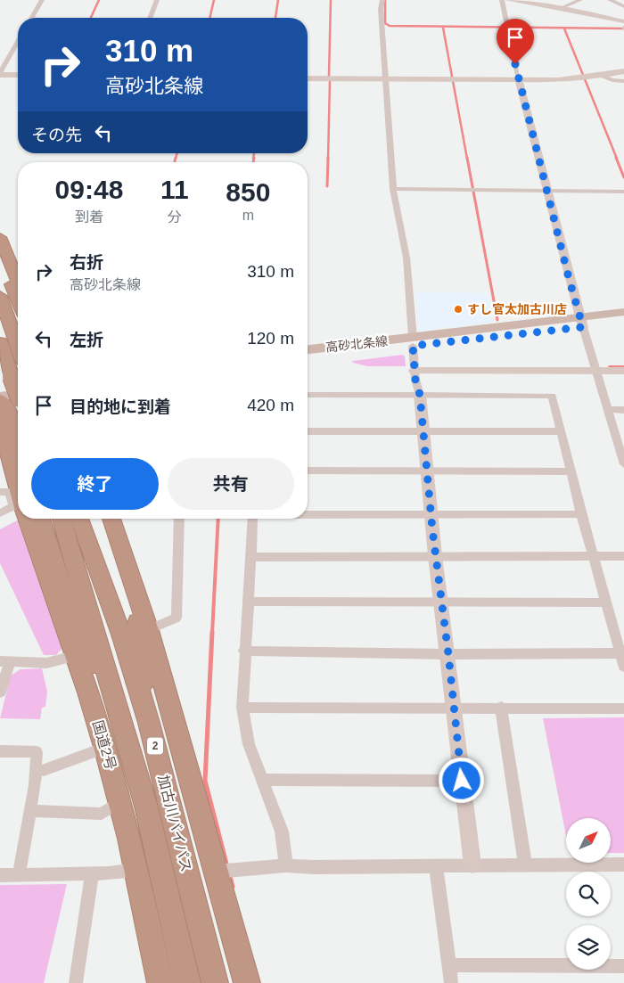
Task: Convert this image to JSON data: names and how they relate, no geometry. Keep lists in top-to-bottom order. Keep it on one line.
{"streets":{"highway":["国道2号","2","加古川バイパス"],"main road":["高砂北条線"]},"places":["すし官太加古川店"],"north":"top right","page":{"turn":["310 m","高砂北条線"],"then":"その先","eta":["09:48","到着","11","分","850","m"],"list":[{"name":"右折","note":"高砂北条線","value":"310 m"},{"name":"左折","value":"120 m"},{"name":"目的地に到着","value":"420 m"}],"buttons":["終了","共有"]}}
